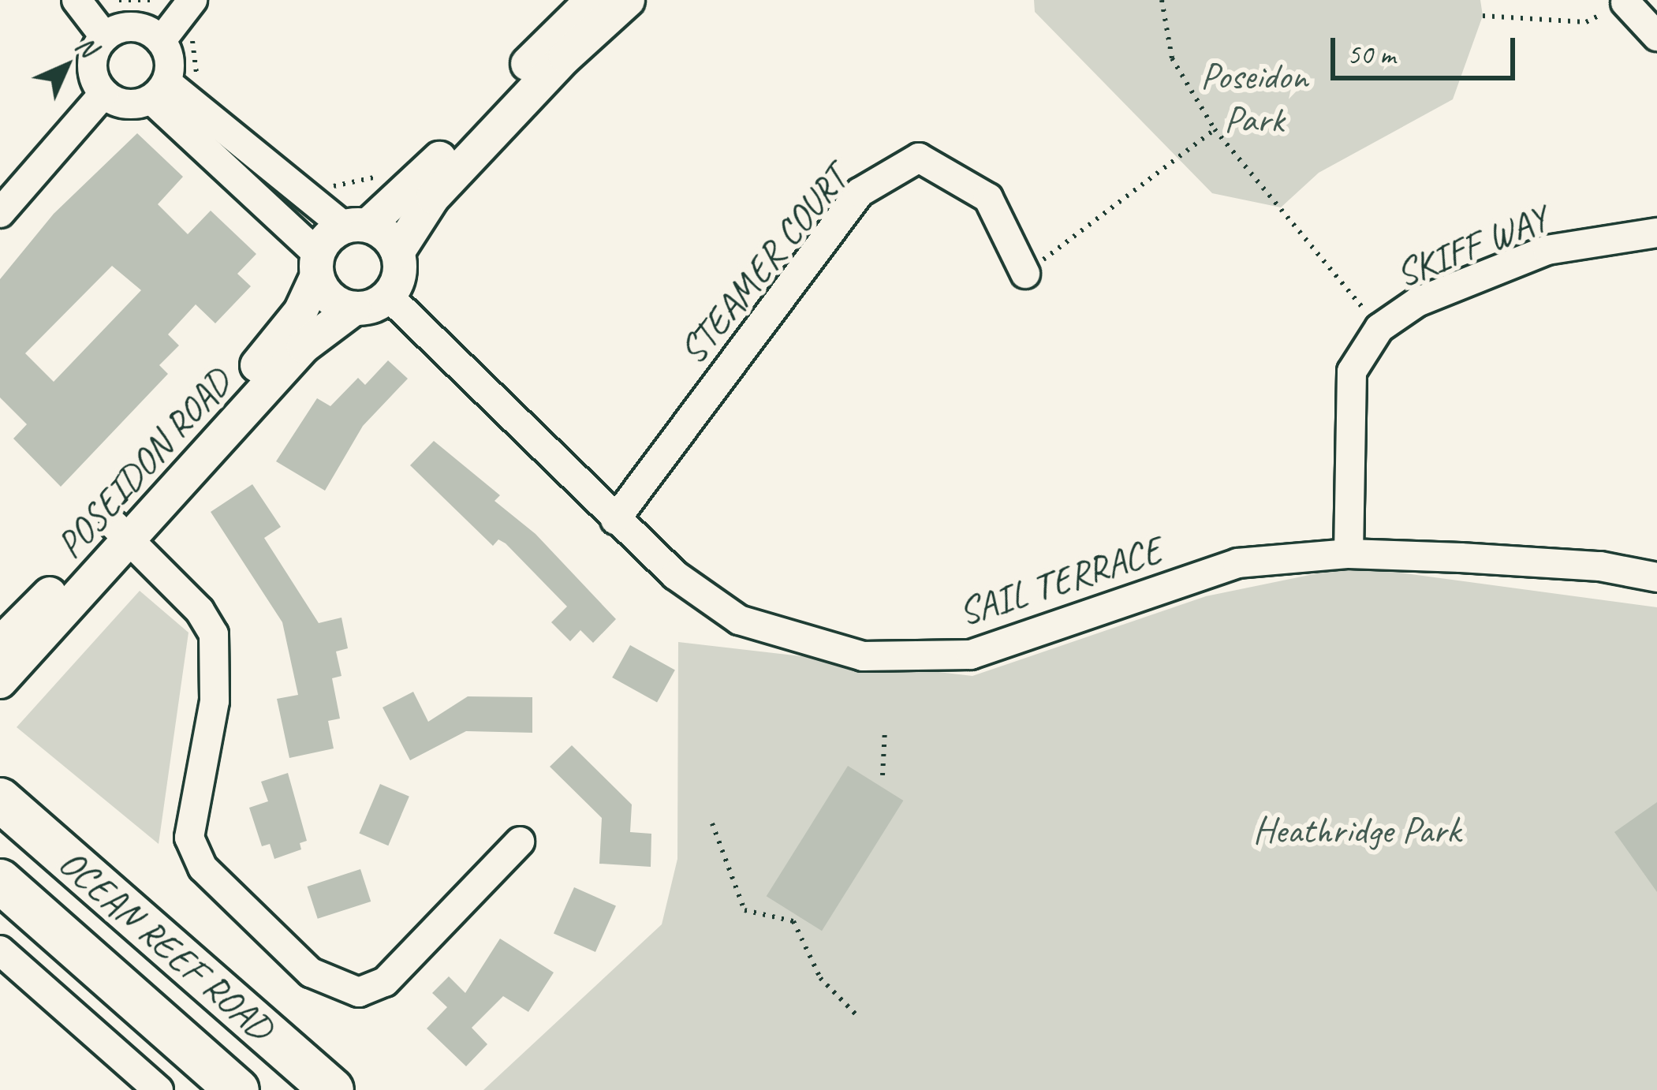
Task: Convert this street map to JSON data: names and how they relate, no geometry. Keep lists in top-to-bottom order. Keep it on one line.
{"streets":{"main road":["OCEAN REEF ROAD"],"street":["SKIFF WAY","STEAMER COURT","POSEIDON ROAD","SAIL TERRACE"]},"crossings":[["SKIFF WAY","SAIL TERRACE"],["STEAMER COURT","SAIL TERRACE"],["POSEIDON ROAD","SAIL TERRACE"]],"parks":["Poseidon Park","Heathridge Park"],"scale_bar":"50 m","north":"top right"}
